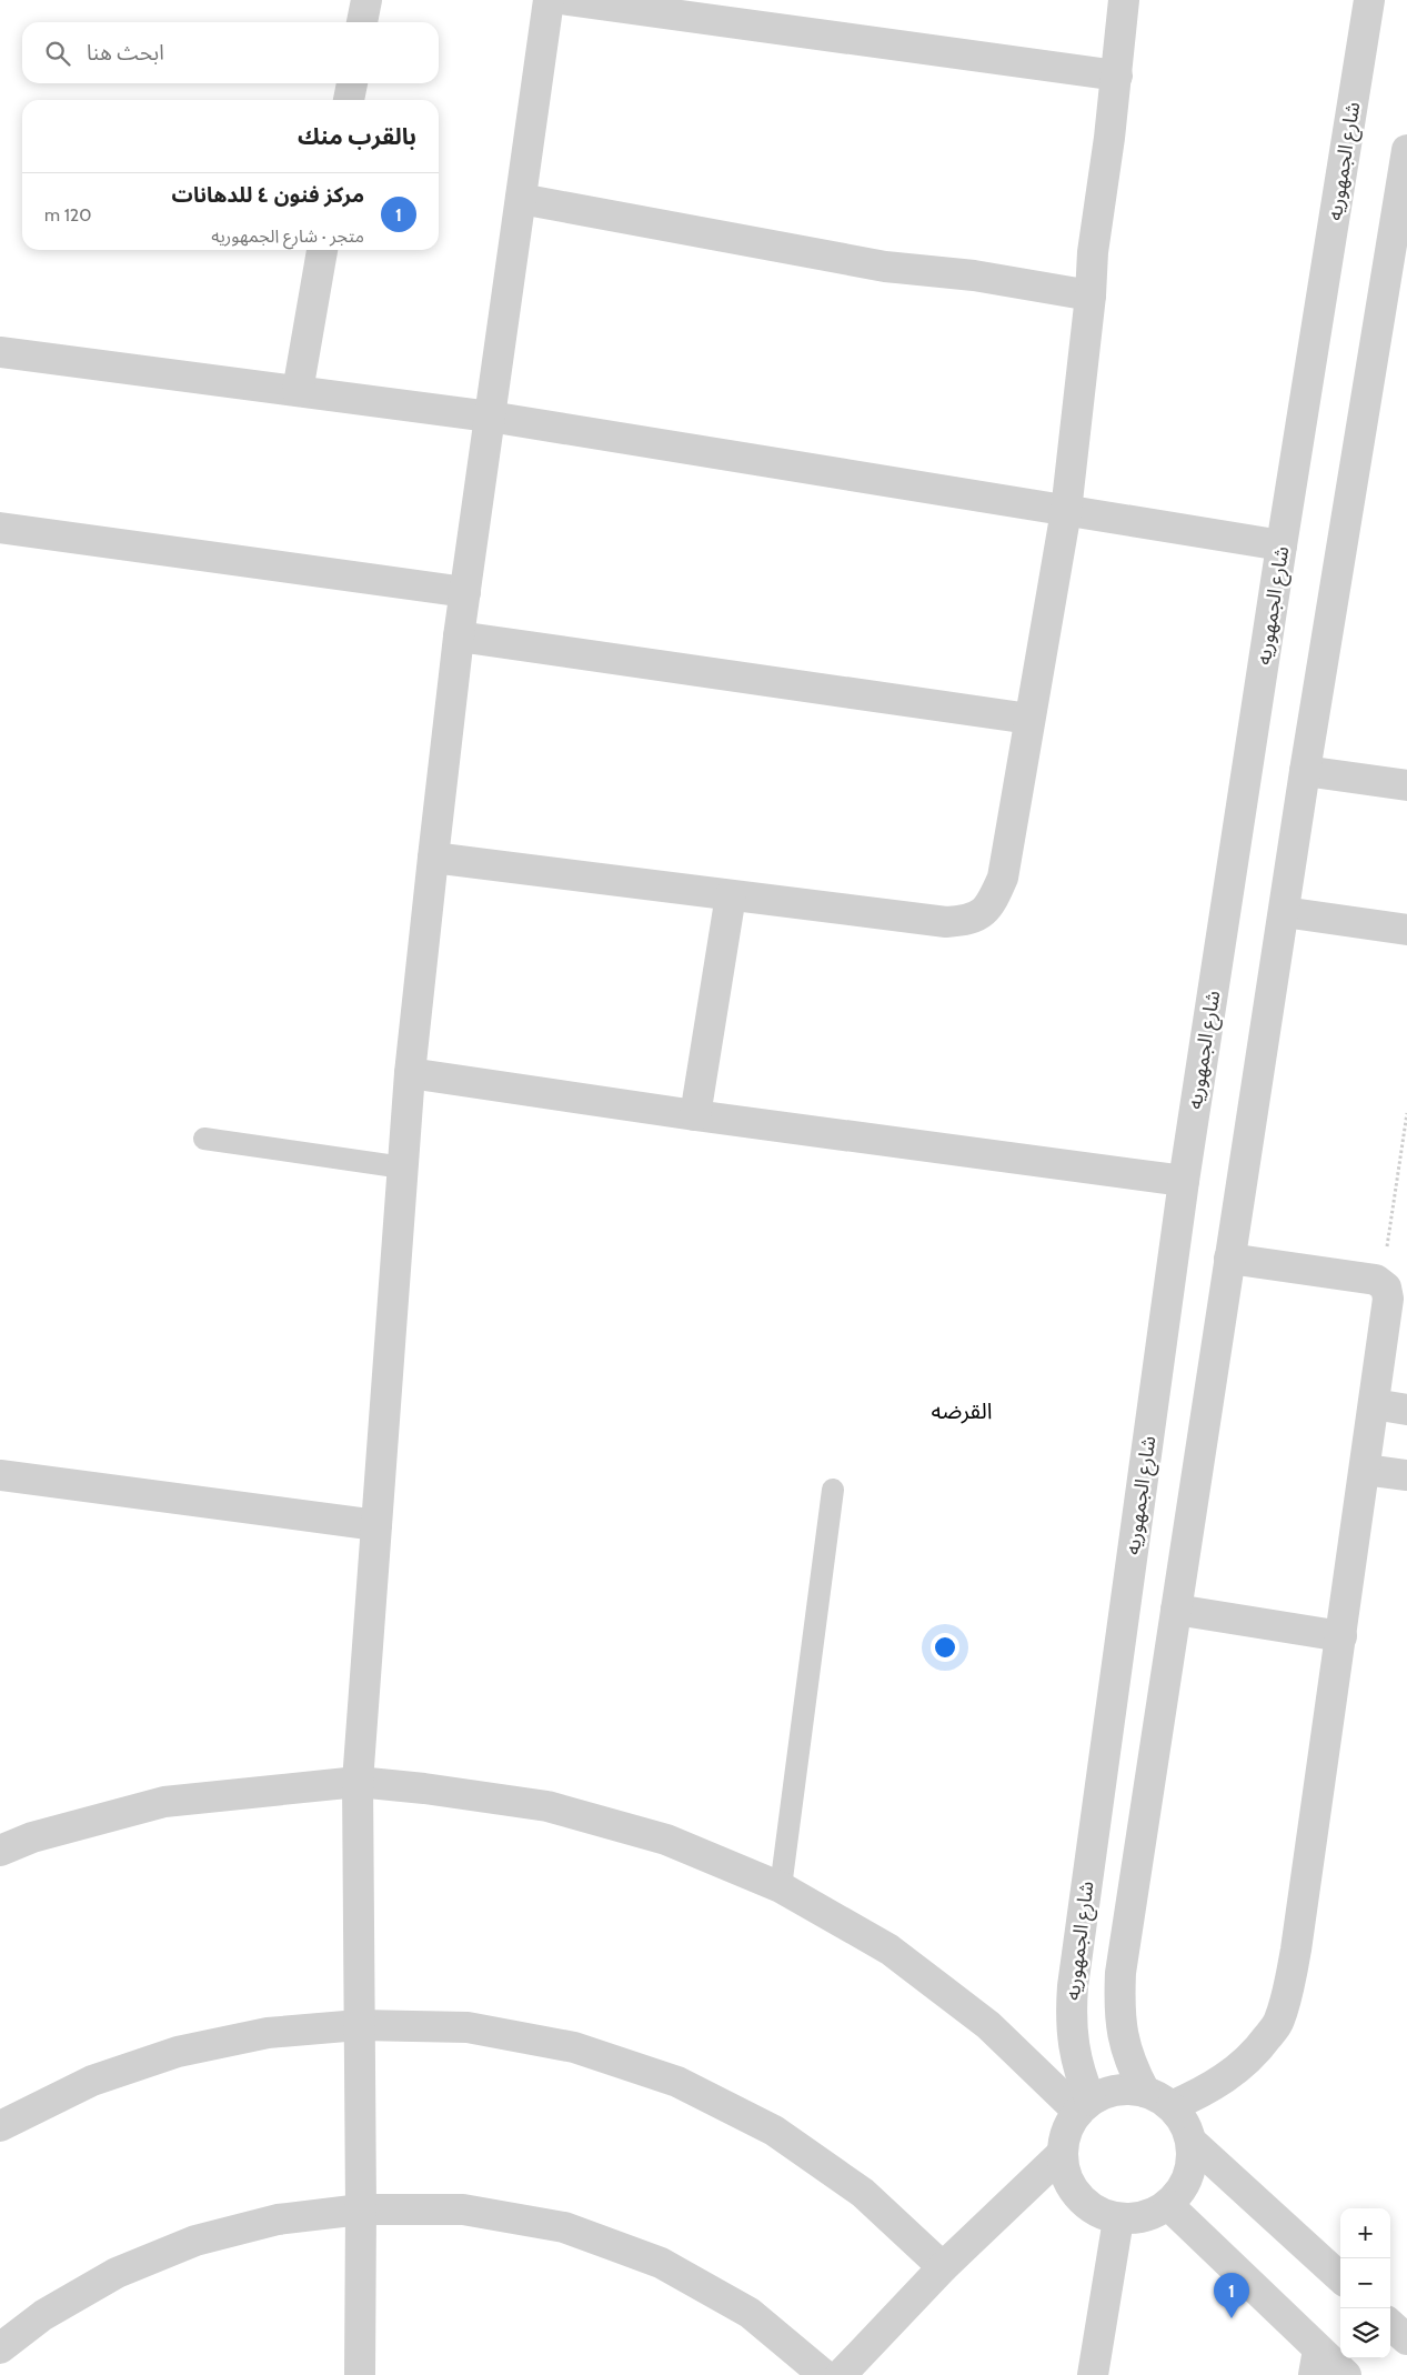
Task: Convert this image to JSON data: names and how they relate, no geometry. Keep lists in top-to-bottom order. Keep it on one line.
{"streets":{"street":["شارع الجمهوريه"]},"districts":["القرضه"],"page":{"search":"ابحث هنا","heading":"بالقرب منك","list":[{"mark":"1","name":"مركز فنون ٤ للدهانات","note":"متجر · شارع الجمهوريه","value":"120 m"}],"map_buttons":["+","−"],"pins":"1"}}
